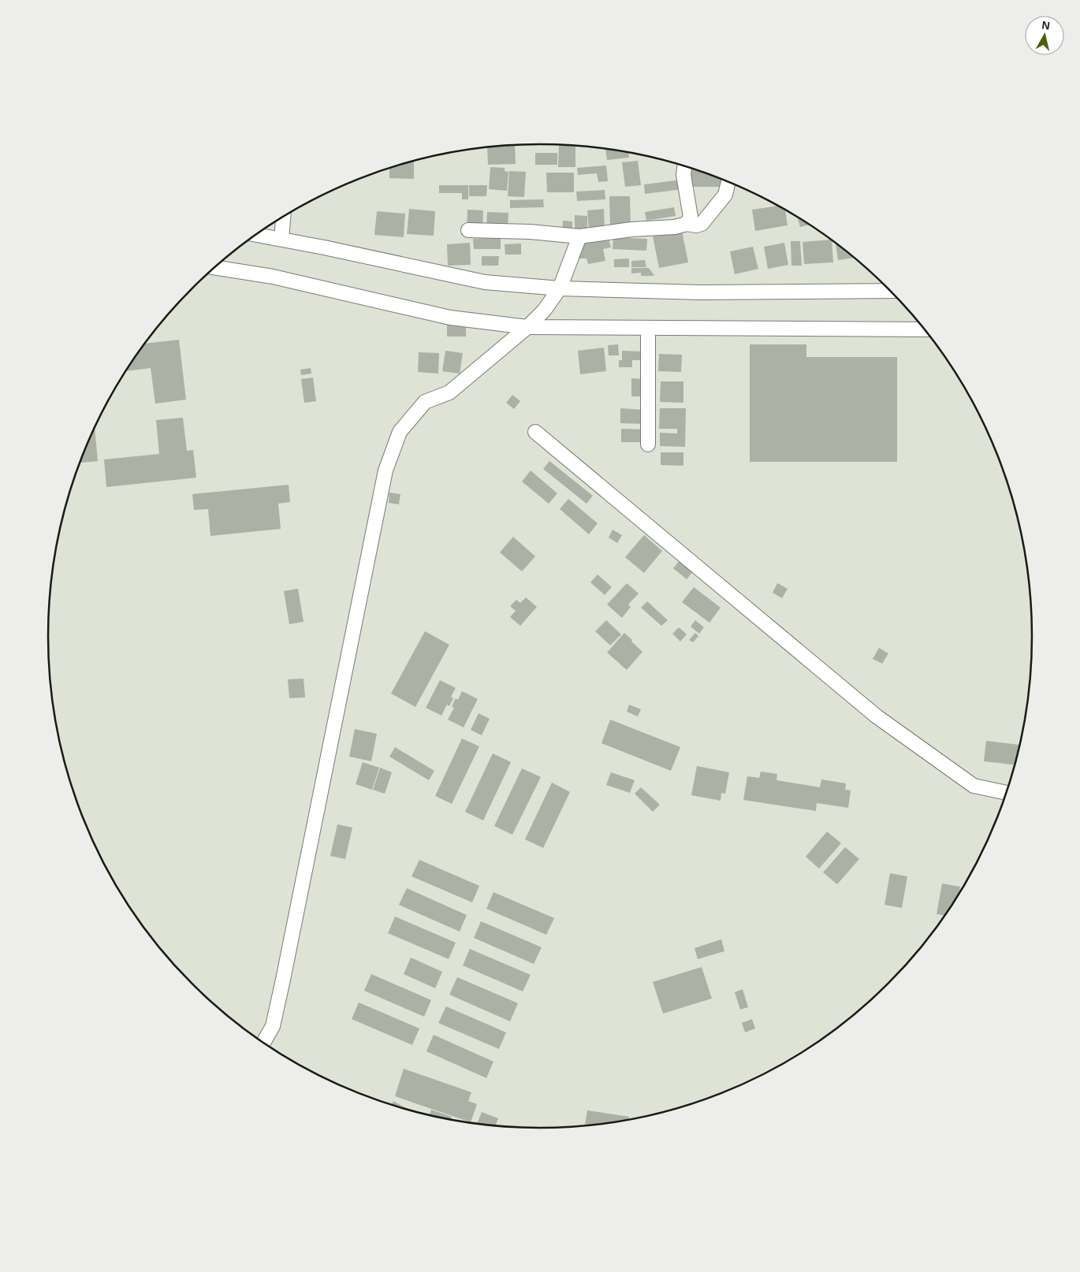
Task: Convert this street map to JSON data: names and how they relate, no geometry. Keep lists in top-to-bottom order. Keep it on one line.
{"north":"top"}
